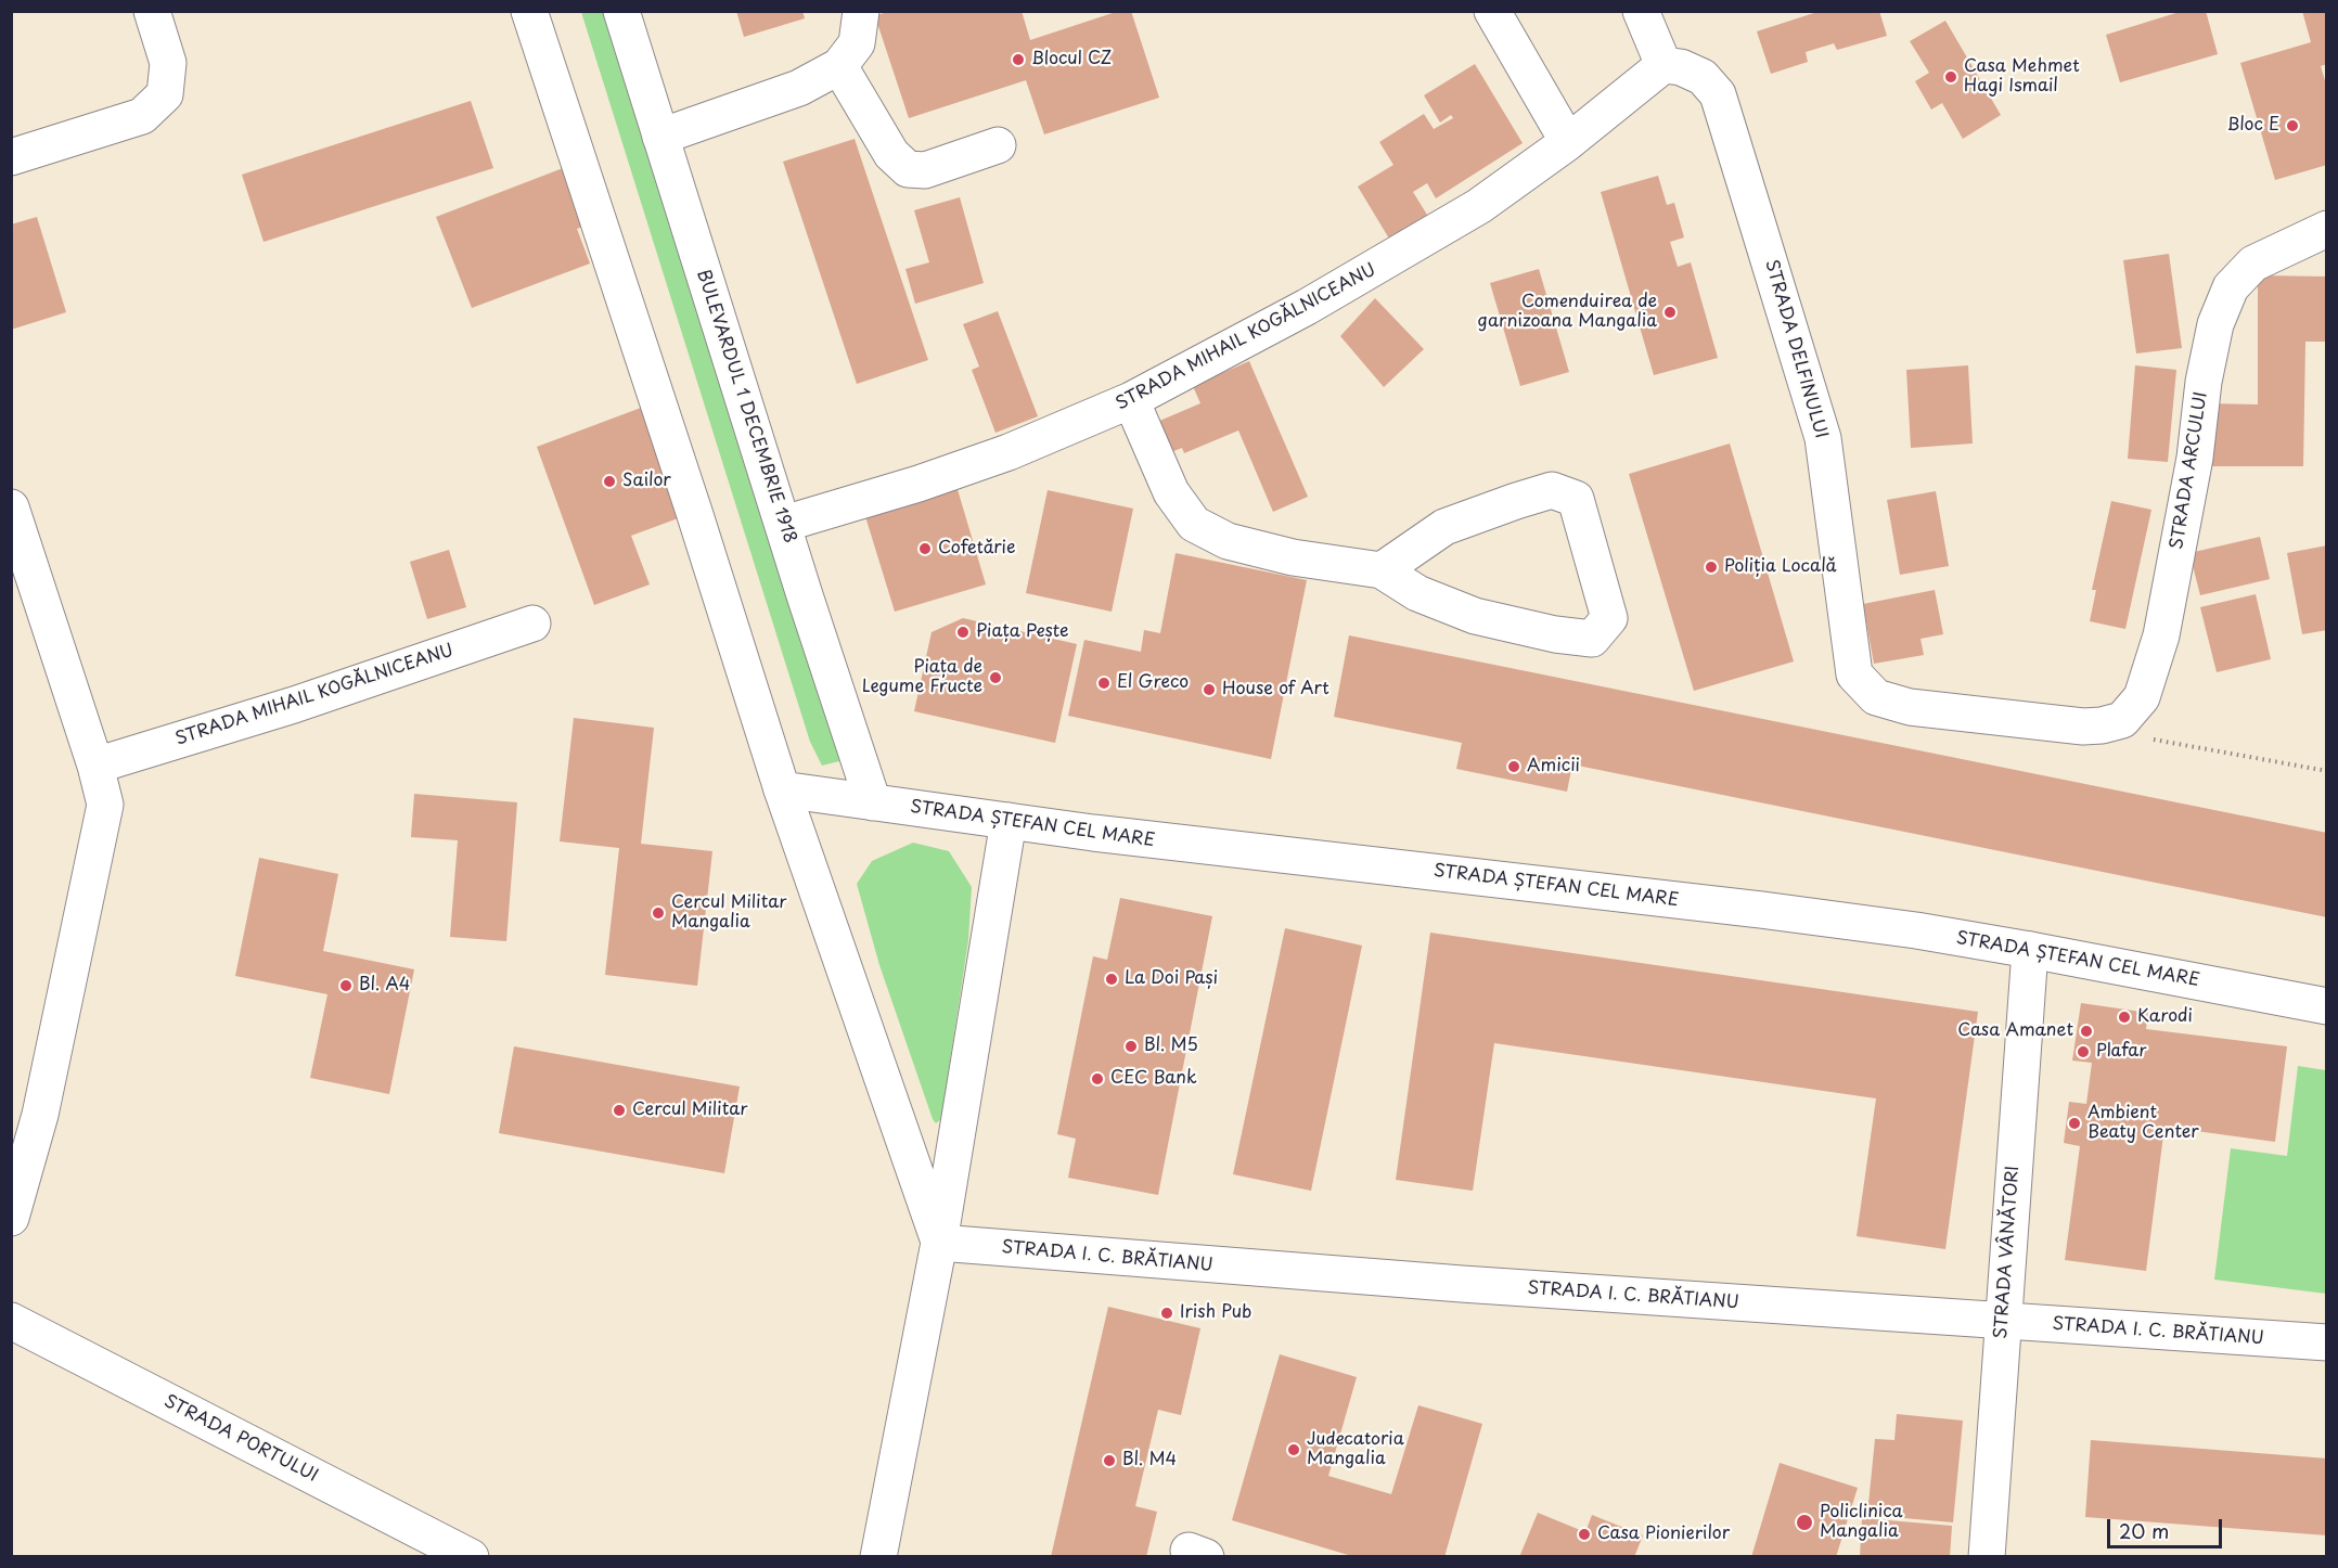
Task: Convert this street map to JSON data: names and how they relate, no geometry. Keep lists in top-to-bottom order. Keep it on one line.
{"streets":{"street":["STRADA MIHAIL KOGĂLNICEANU","STRADA DELFINULUI","BULEVARDUL 1 DECEMBRIE 1918","STRADA ARCULUI","STRADA ȘTEFAN CEL MARE","STRADA VÂNĂTORI","STRADA I. C. BRĂTIANU","STRADA PORTULUI"]},"crossings":[["STRADA MIHAIL KOGĂLNICEANU","STRADA DELFINULUI"],["STRADA MIHAIL KOGĂLNICEANU","BULEVARDUL 1 DECEMBRIE 1918"],["STRADA DELFINULUI","STRADA ARCULUI"],["BULEVARDUL 1 DECEMBRIE 1918","STRADA ȘTEFAN CEL MARE"],["STRADA ȘTEFAN CEL MARE","STRADA VÂNĂTORI"],["STRADA VÂNĂTORI","STRADA I. C. BRĂTIANU"]],"places":["Blocul CZ","Casa Mehmet Hagi Ismail","Bloc E","Comenduirea de garnizoana Mangalia","Sailor","Cofetărie","Poliția Locală","Piața Pește","Piața de Legume Fructe","El Greco","House of Art","Amicii","Cercul Militar Mangalia","La Doi Pași","Bl. A4","Karodi","Casa Amanet","Bl. M5","Plafar","CEC Bank","Cercul Militar","Ambient Beaty Center","Irish Pub","Judecatoria Mangalia","Bl. M4","Policlinica Mangalia","Casa Pionierilor"],"scale_bar":"20 m"}
